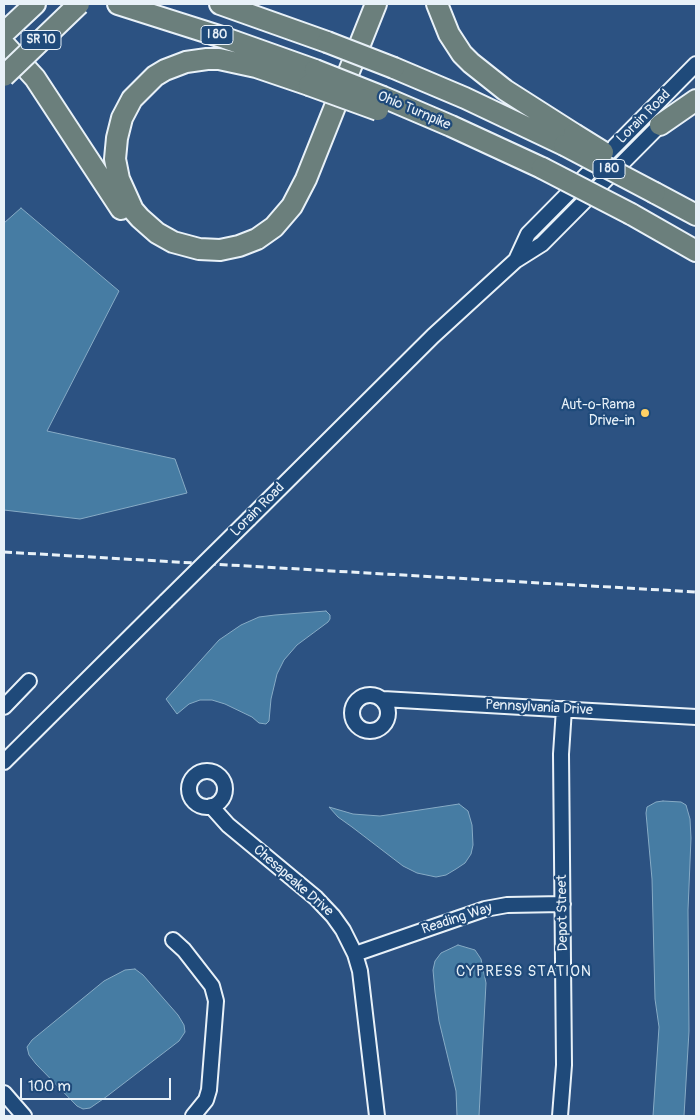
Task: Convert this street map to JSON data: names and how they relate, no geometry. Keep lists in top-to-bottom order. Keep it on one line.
{"streets":{"highway":["I 80","SR 10"],"street":["Lorain Road","Pennsylvania Drive","Chesapeake Drive","Depot Street","Reading Way"]},"crossings":[["Pennsylvania Drive","Depot Street"],["Chesapeake Drive","Reading Way"],["Depot Street","Reading Way"]],"districts":["CYPRESS STATION"],"places":["Aut-o-Rama Drive-in"],"scale_bar":"100 m"}
